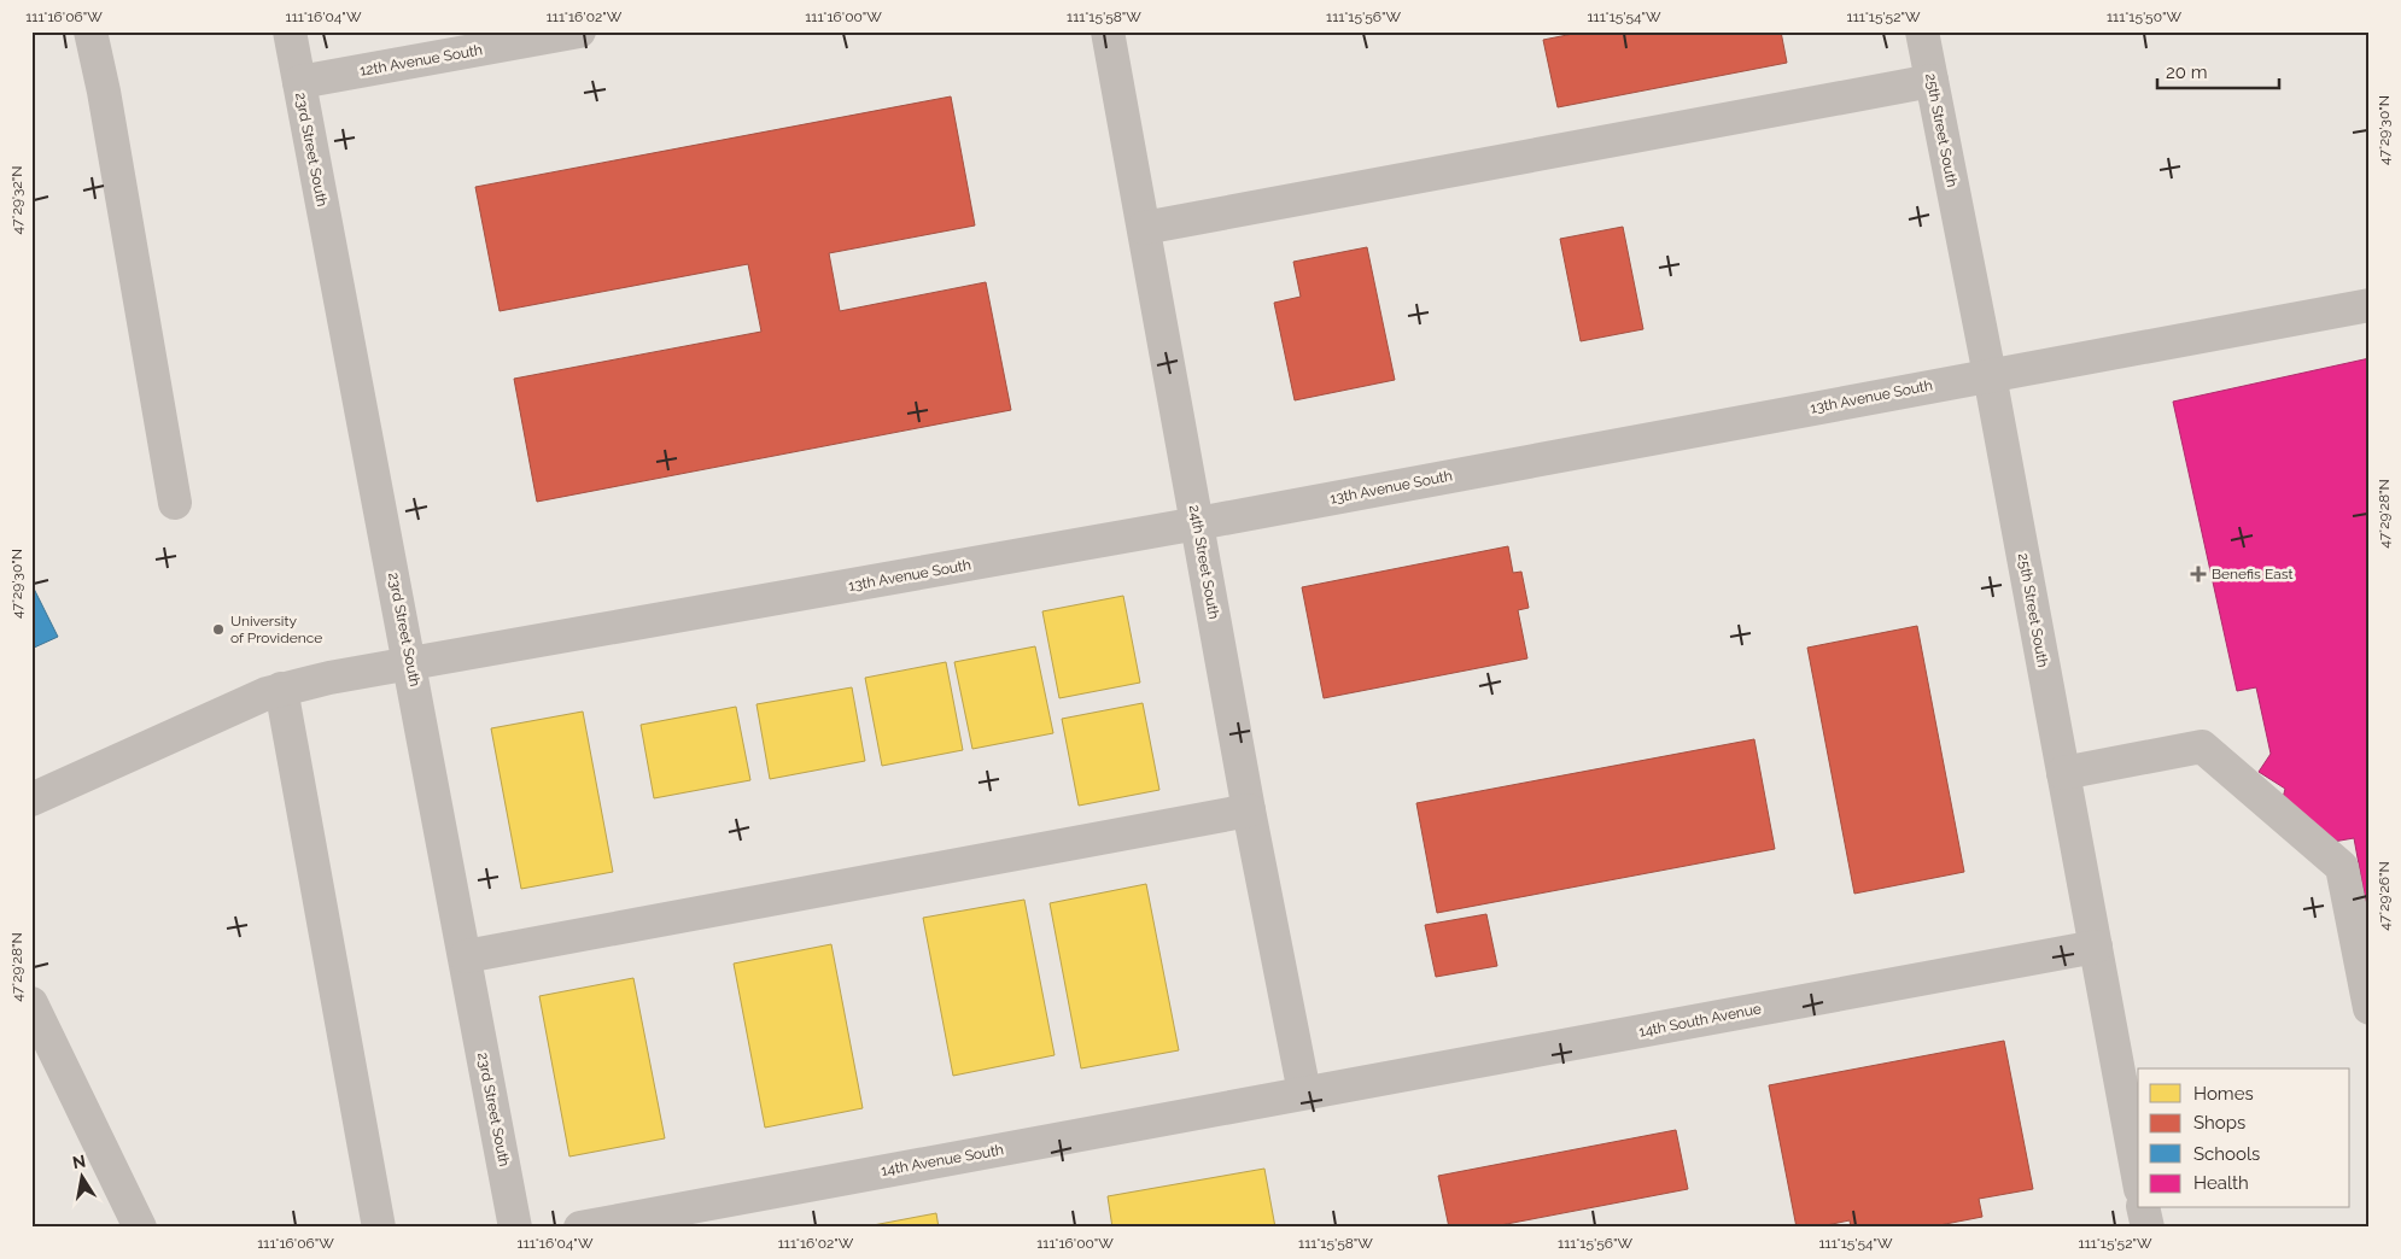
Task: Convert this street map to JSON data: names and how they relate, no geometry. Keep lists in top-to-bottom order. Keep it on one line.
{"streets":{"street":["12th Avenue South","25th Street South","23rd Street South","13th Avenue South","24th Street South","14th South Avenue","14th Avenue South"]},"crossings":[["12th Avenue South","23rd Street South"],["25th Street South","13th Avenue South"],["25th Street South","14th South Avenue"],["23rd Street South","13th Avenue South"],["13th Avenue South","24th Street South"],["24th Street South","14th South Avenue"],["24th Street South","14th Avenue South"],["14th South Avenue","14th Avenue South"]],"places":{"health":["Benefis East"],"other":["University of Providence"]},"legend":["Homes","Shops","Schools","Health"],"scale_bar":"20 m","north":"top","coordinates":["111°16'06\"W","111°16'04\"W","111°16'02\"W","111°16'00\"W","111°15'58\"W","111°15'56\"W","111°15'54\"W","111°15'52\"W","111°15'50\"W","47°29'30\"N","47°29'32\"N","47°29'28\"N","47°29'26\"N"]}
